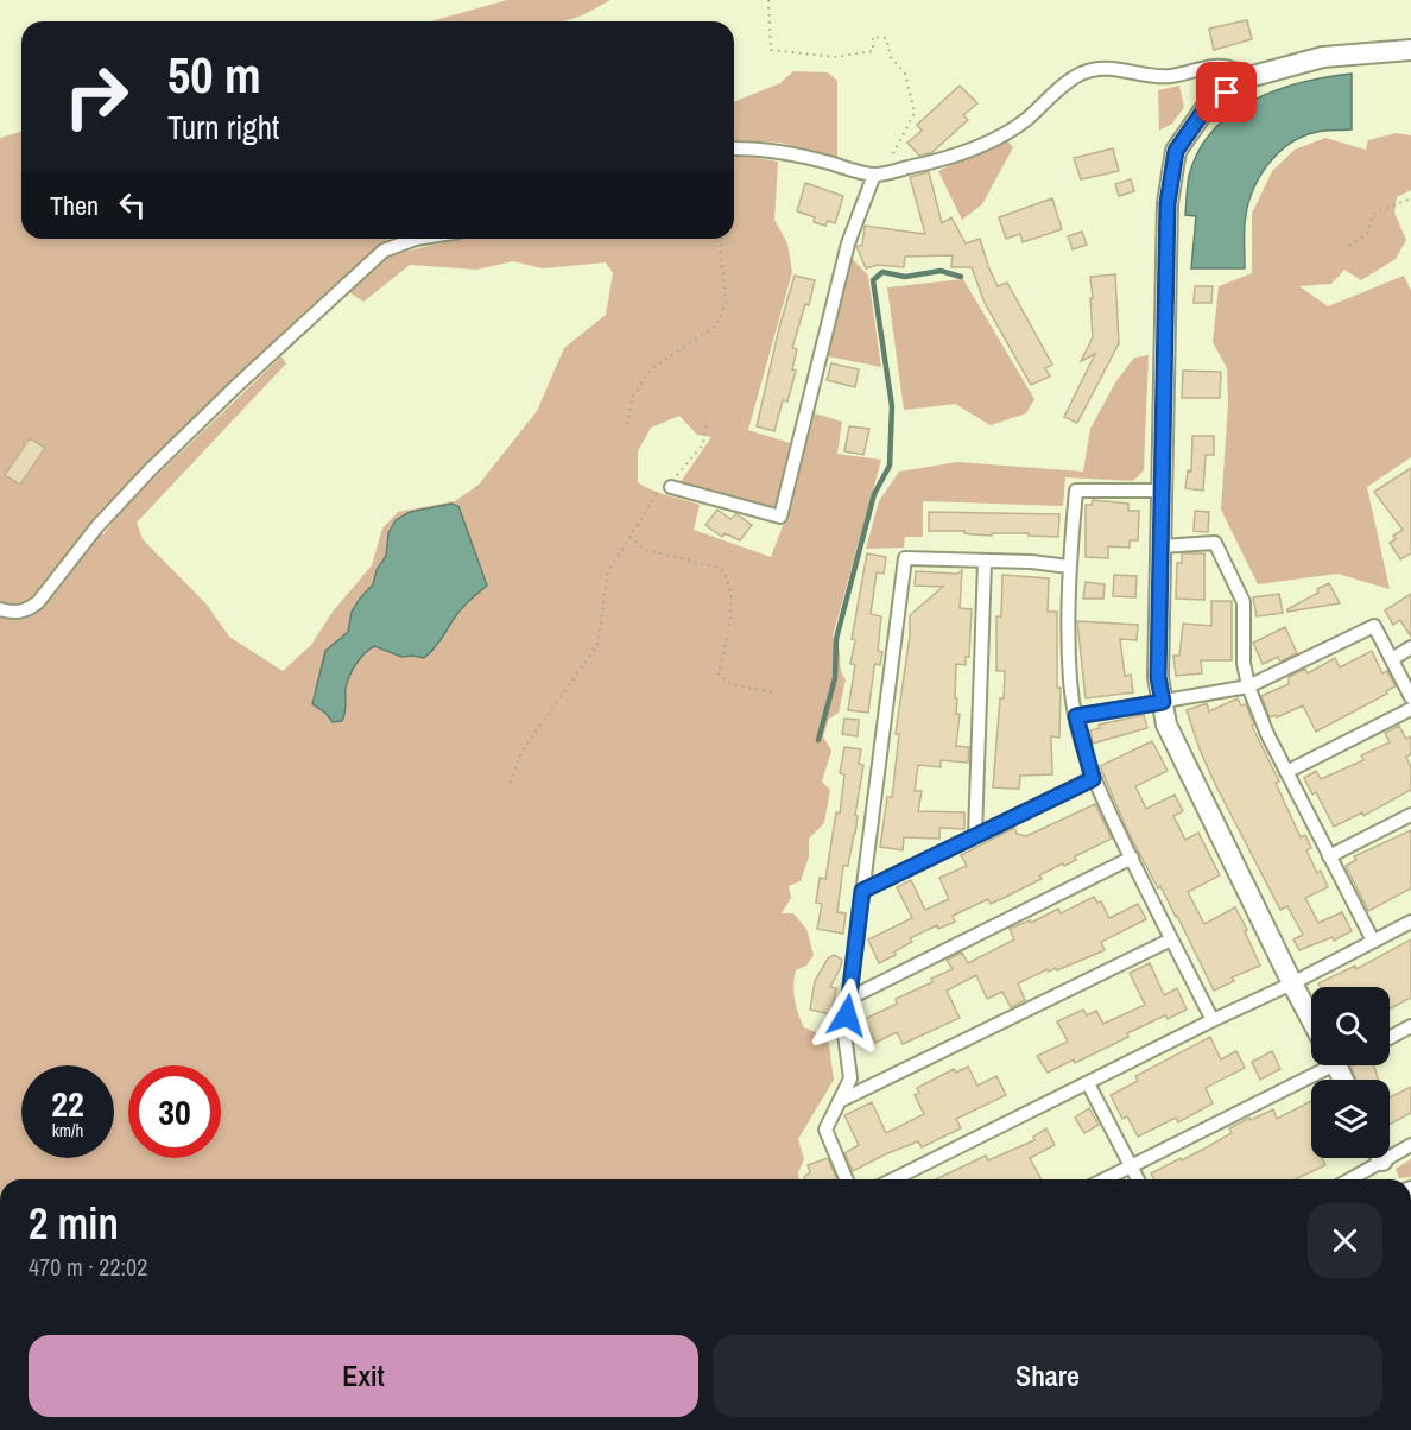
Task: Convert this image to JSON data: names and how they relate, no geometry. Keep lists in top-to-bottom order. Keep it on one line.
{"page":{"turn":["50 m","Turn right"],"then":"Then","speed":"22 km/h","limit":"30","heading":["2 min","470 m · 22:02"],"buttons":["Exit","Share"]}}
